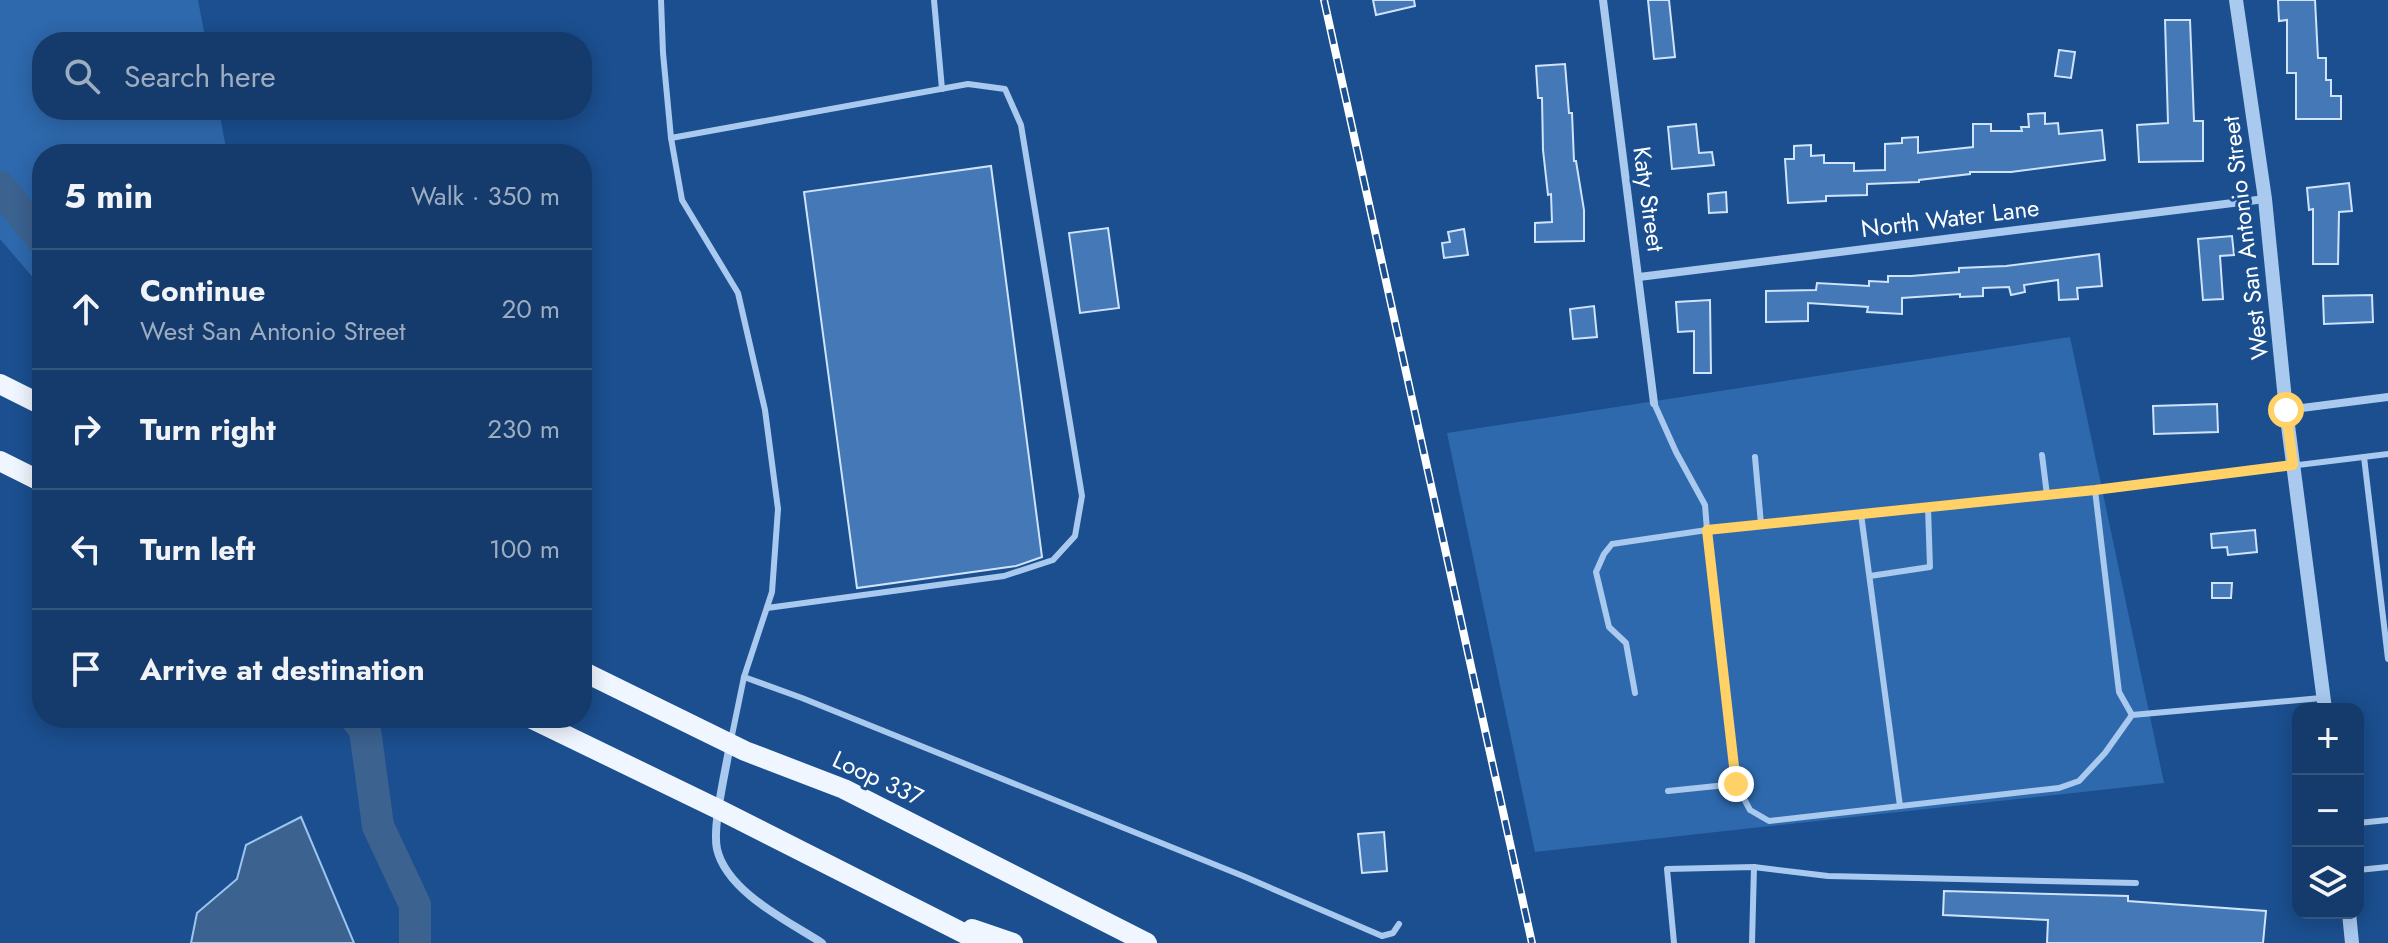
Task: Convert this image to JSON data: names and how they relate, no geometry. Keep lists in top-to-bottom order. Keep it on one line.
{"streets":{"main road":["Loop 337"],"street":["Katy Street","North Water Lane","West San Antonio Street"]},"crossings":[["Katy Street","North Water Lane"],["North Water Lane","West San Antonio Street"]],"page":{"search":"Search here","heading":["5 min","Walk · 350 m"],"list":[["Continue","West San Antonio Street","20 m"],["Turn right","230 m"],["Turn left","100 m"],"Arrive at destination"],"map_buttons":["+","−"]}}
